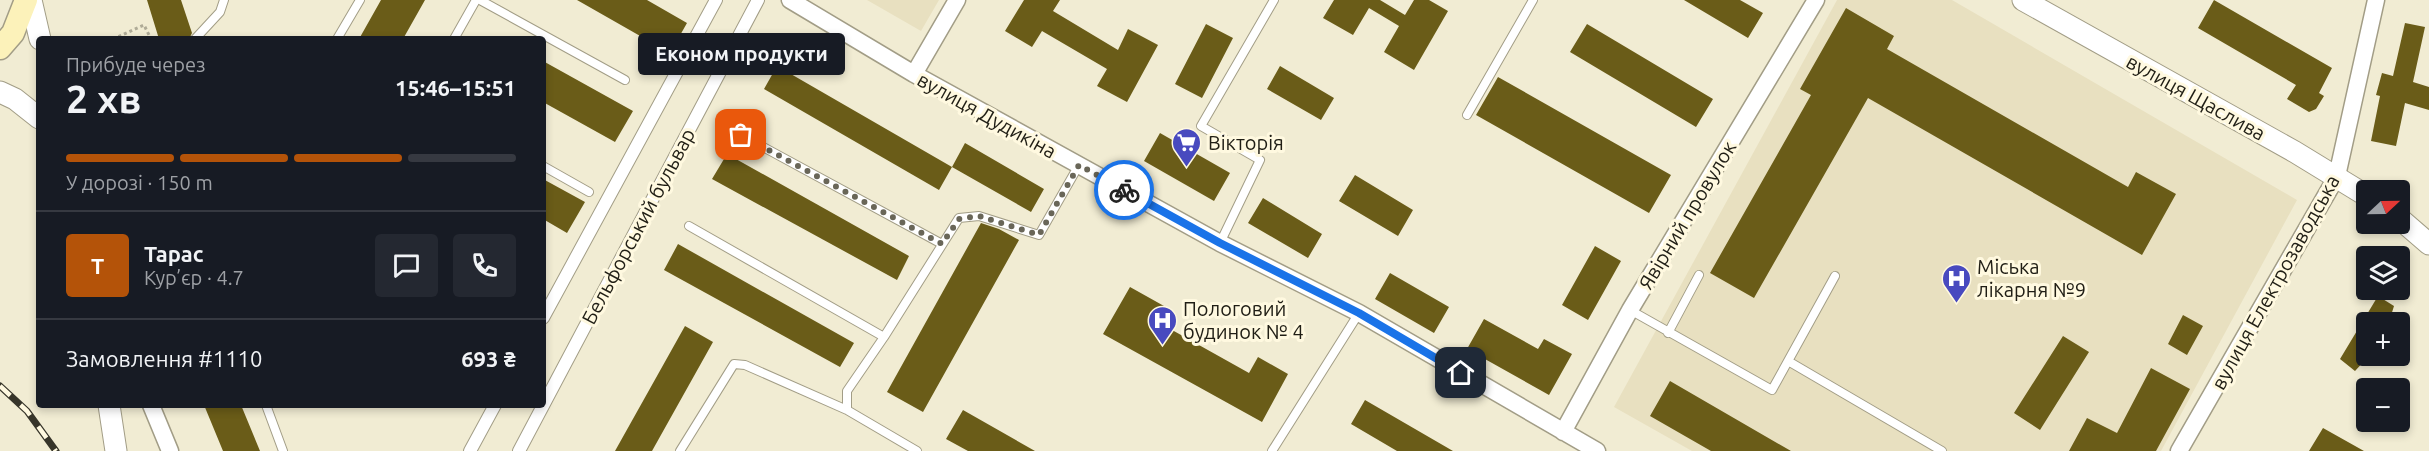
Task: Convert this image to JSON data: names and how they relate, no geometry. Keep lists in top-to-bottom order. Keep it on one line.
{"streets":{"street":["вулиця Щаслива","вулиця Дудикіна","Явірний провулок","Бельфорський бульвар","вулиця Електрозаводська"]},"crossings":[["вулиця Щаслива","вулиця Електрозаводська"],["вулиця Дудикіна","Явірний провулок"]],"places":{"other":["Економ продукти"],"supermarket":["Вікторія"],"hospital":["Міська лікарня №9","Пологовий будинок № 4"]},"north":"right","page":{"bubble":"Економ продукти","heading":["2 хв","Прибуде через","15:46–15:51"],"panel":["Тарас","Кур’єр · 4.7","Замовлення #1110","693 ₴"],"bar":"У дорозі · 150 m","map_buttons":["+","−"],"round":"Т"}}
